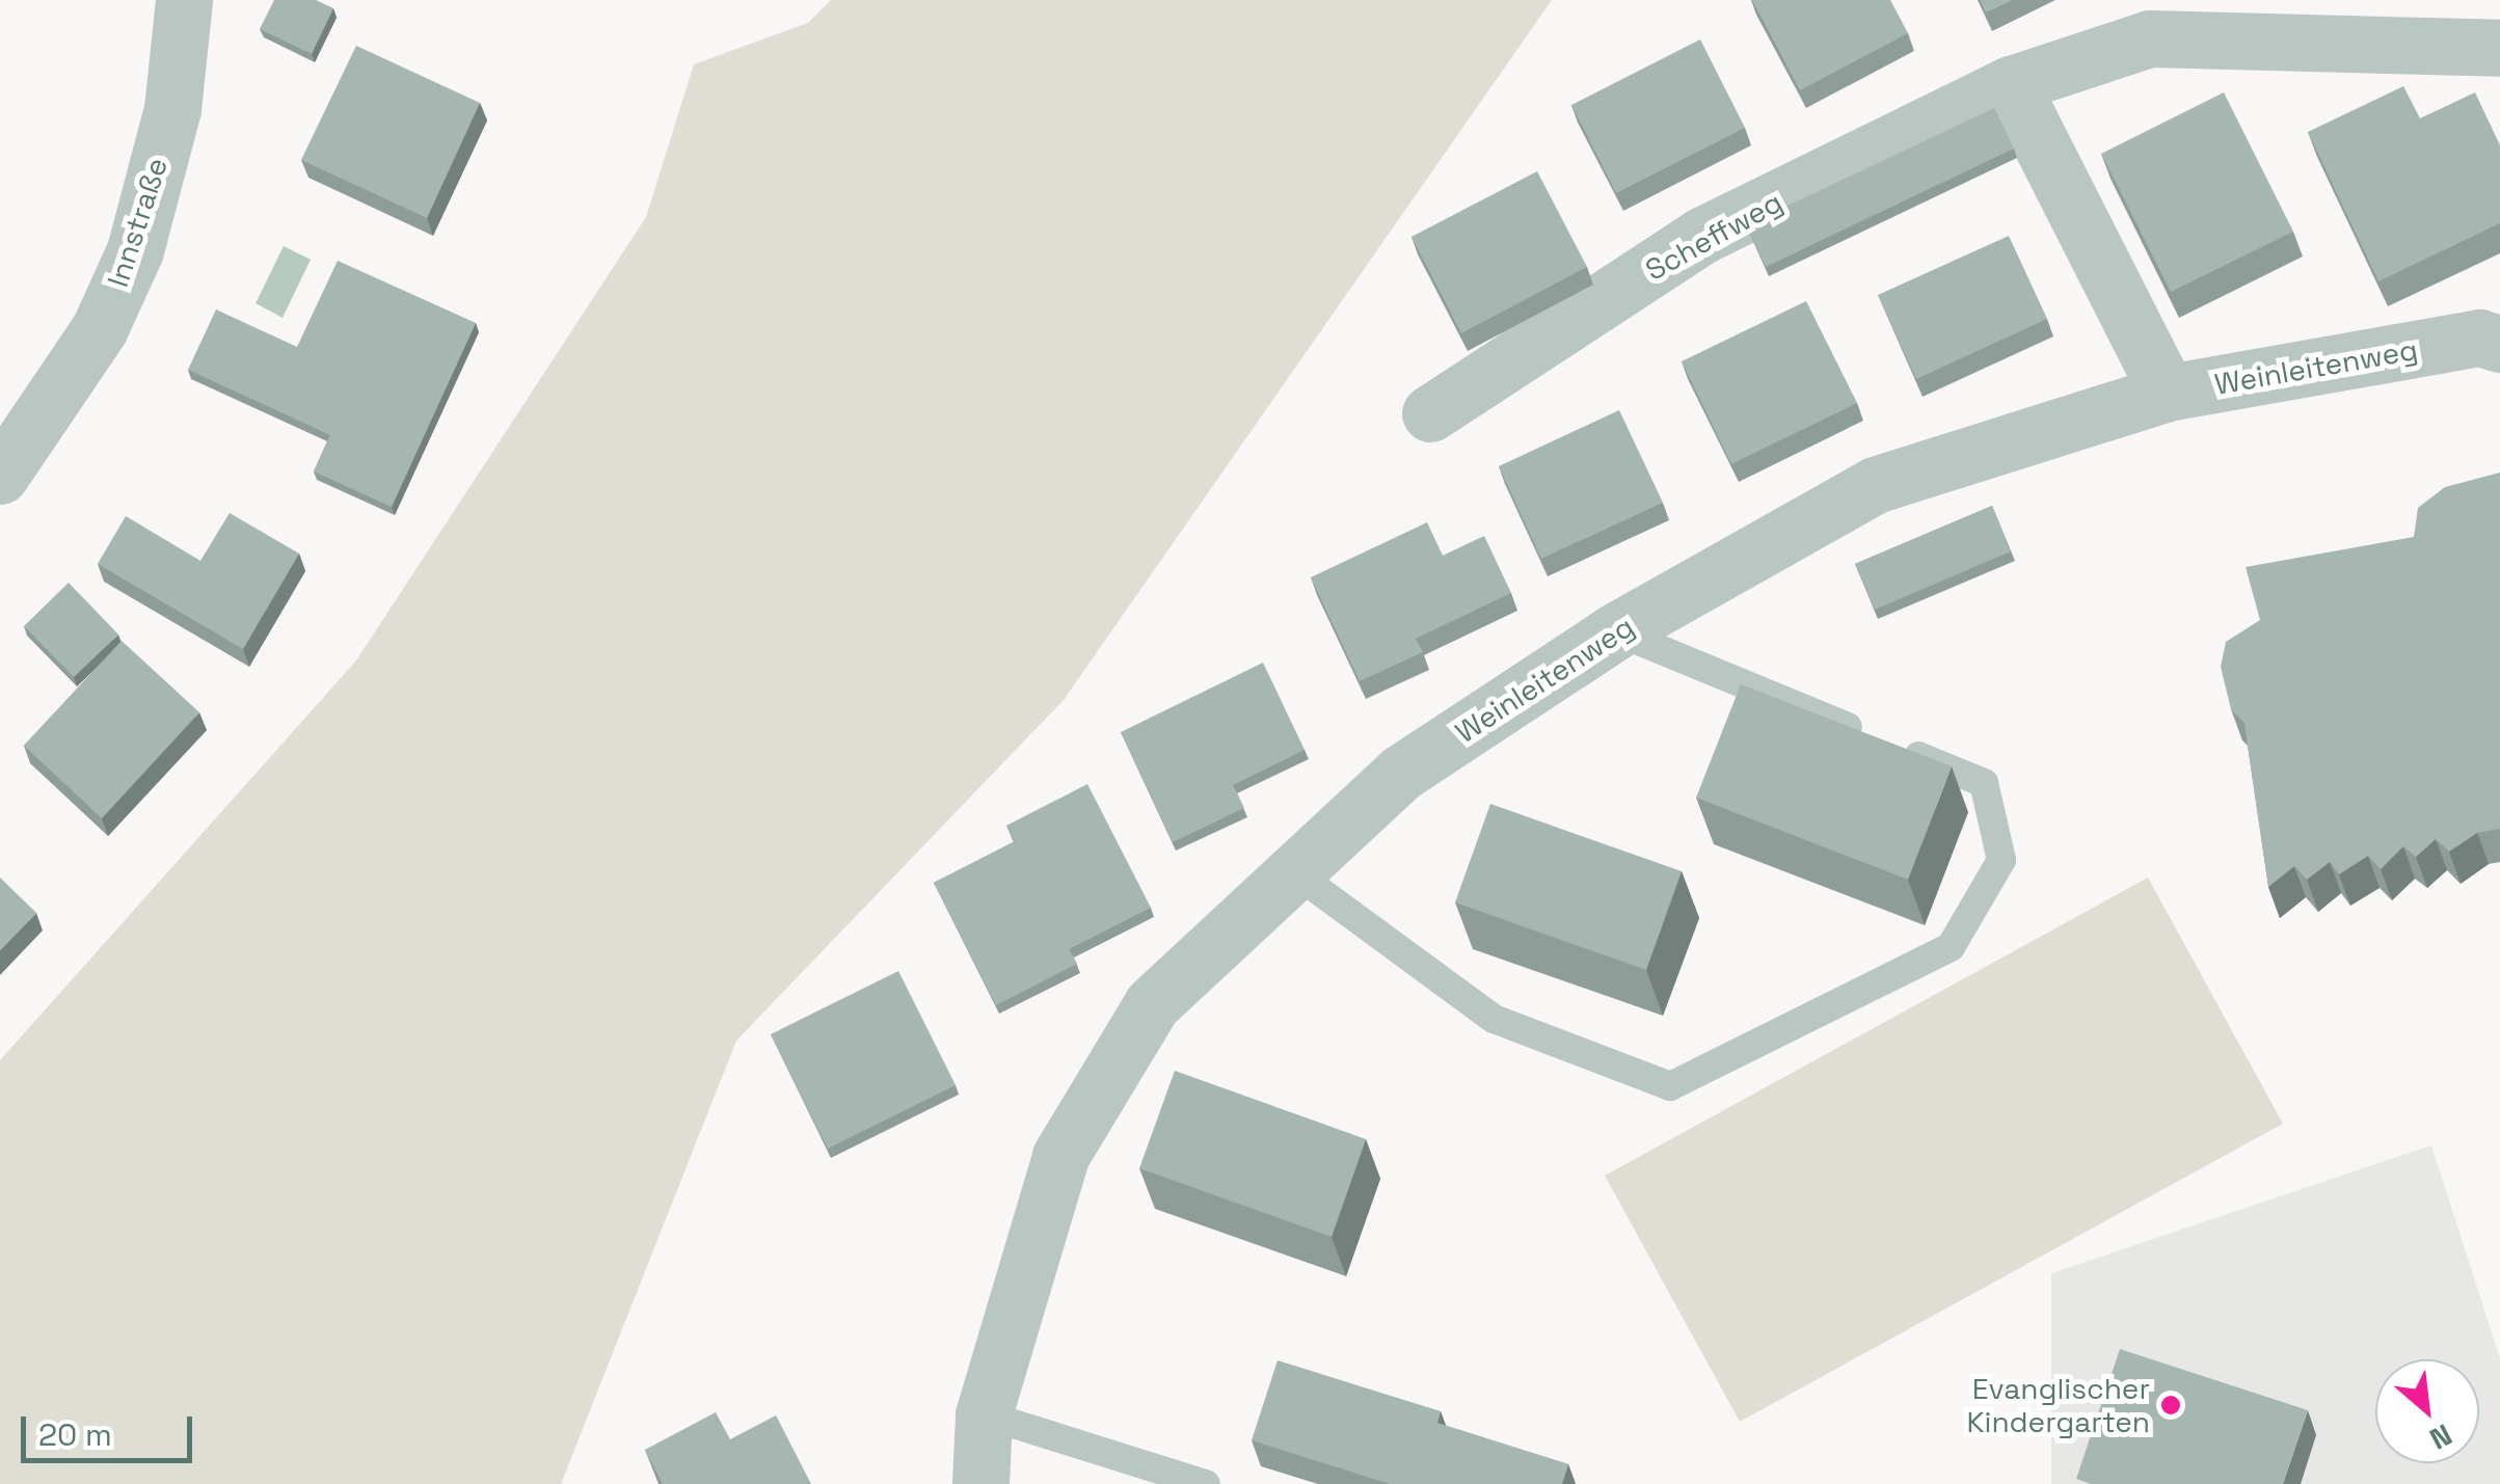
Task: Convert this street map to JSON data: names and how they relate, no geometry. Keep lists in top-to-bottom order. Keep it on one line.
{"streets":{"street":["Innstraße","Scheffweg","Weinleitenweg"]},"places":["Evanglischer Kindergarten"],"scale_bar":"20 m","north":"bottom right"}
